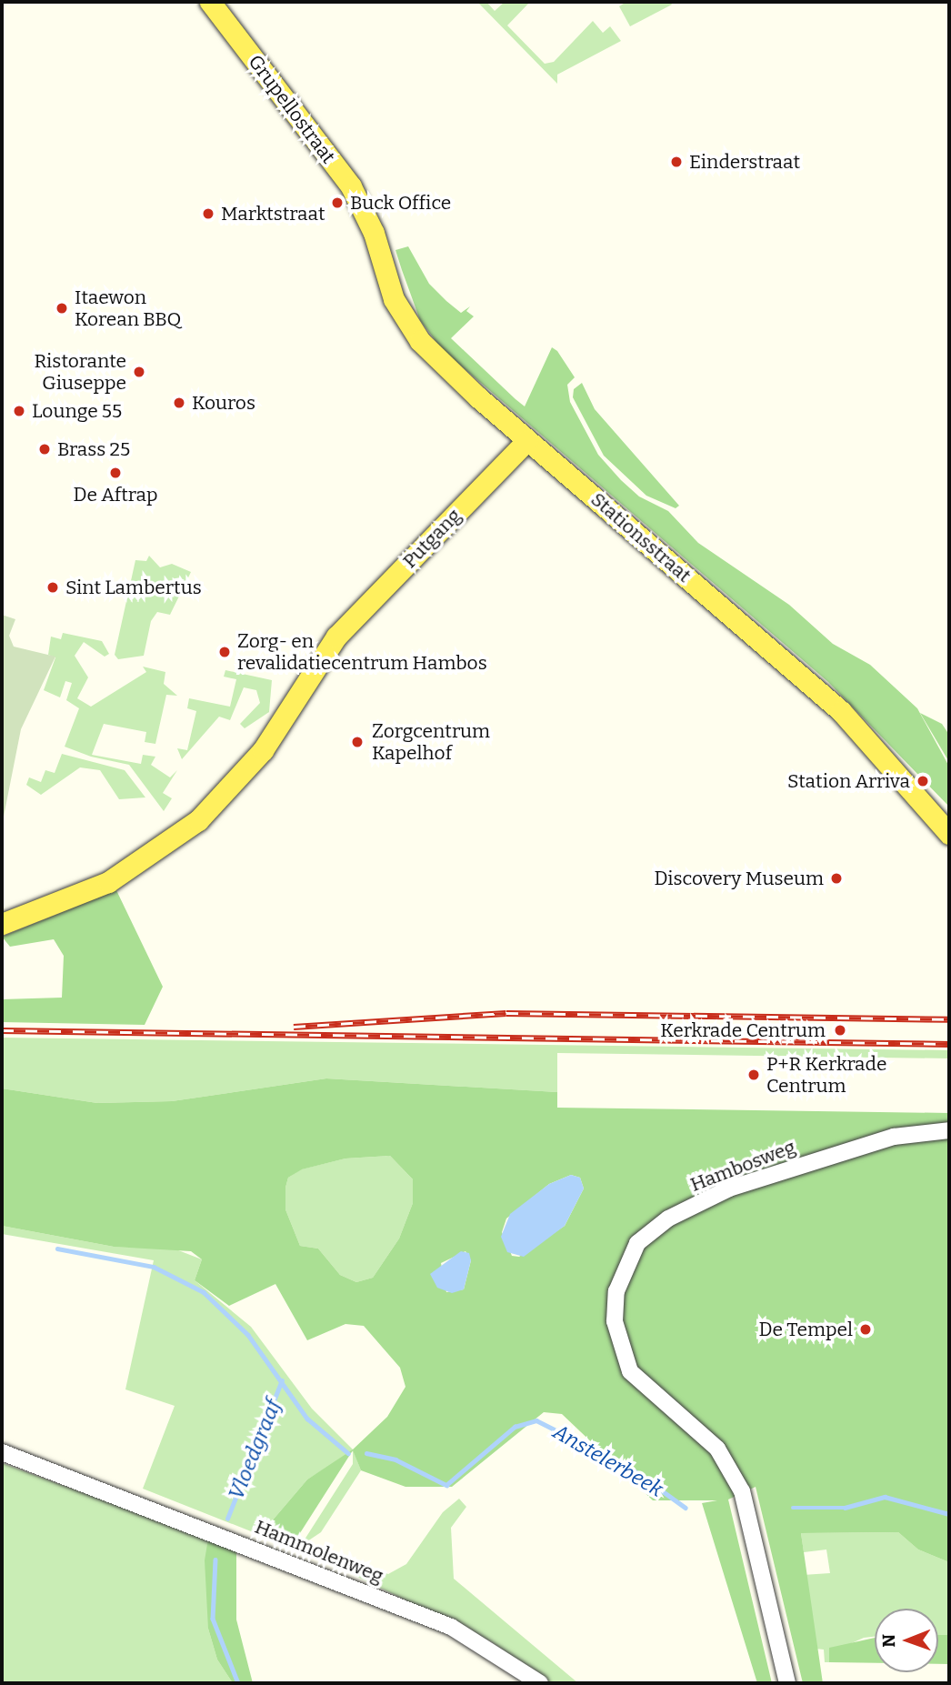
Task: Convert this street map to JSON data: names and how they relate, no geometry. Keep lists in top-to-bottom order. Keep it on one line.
{"streets":{"main road":["Grupellostraat","Stationsstraat","Putgang"],"street":["Hambosweg","Hammolenweg"]},"crossings":[["Grupellostraat","Stationsstraat"],["Stationsstraat","Putgang"]],"water":["Vloedgraaf","Anstelerbeek"],"places":["Einderstraat","Buck Office","Marktstraat","Itaewon Korean BBQ","Ristorante Giuseppe","Kouros","Lounge 55","Brass 25","De Aftrap","Sint Lambertus","Zorg- en revalidatiecentrum Hambos","Zorgcentrum Kapelhof","Station Arriva","Discovery Museum","Kerkrade Centrum","P+R Kerkrade Centrum","De Tempel"],"north":"left"}
